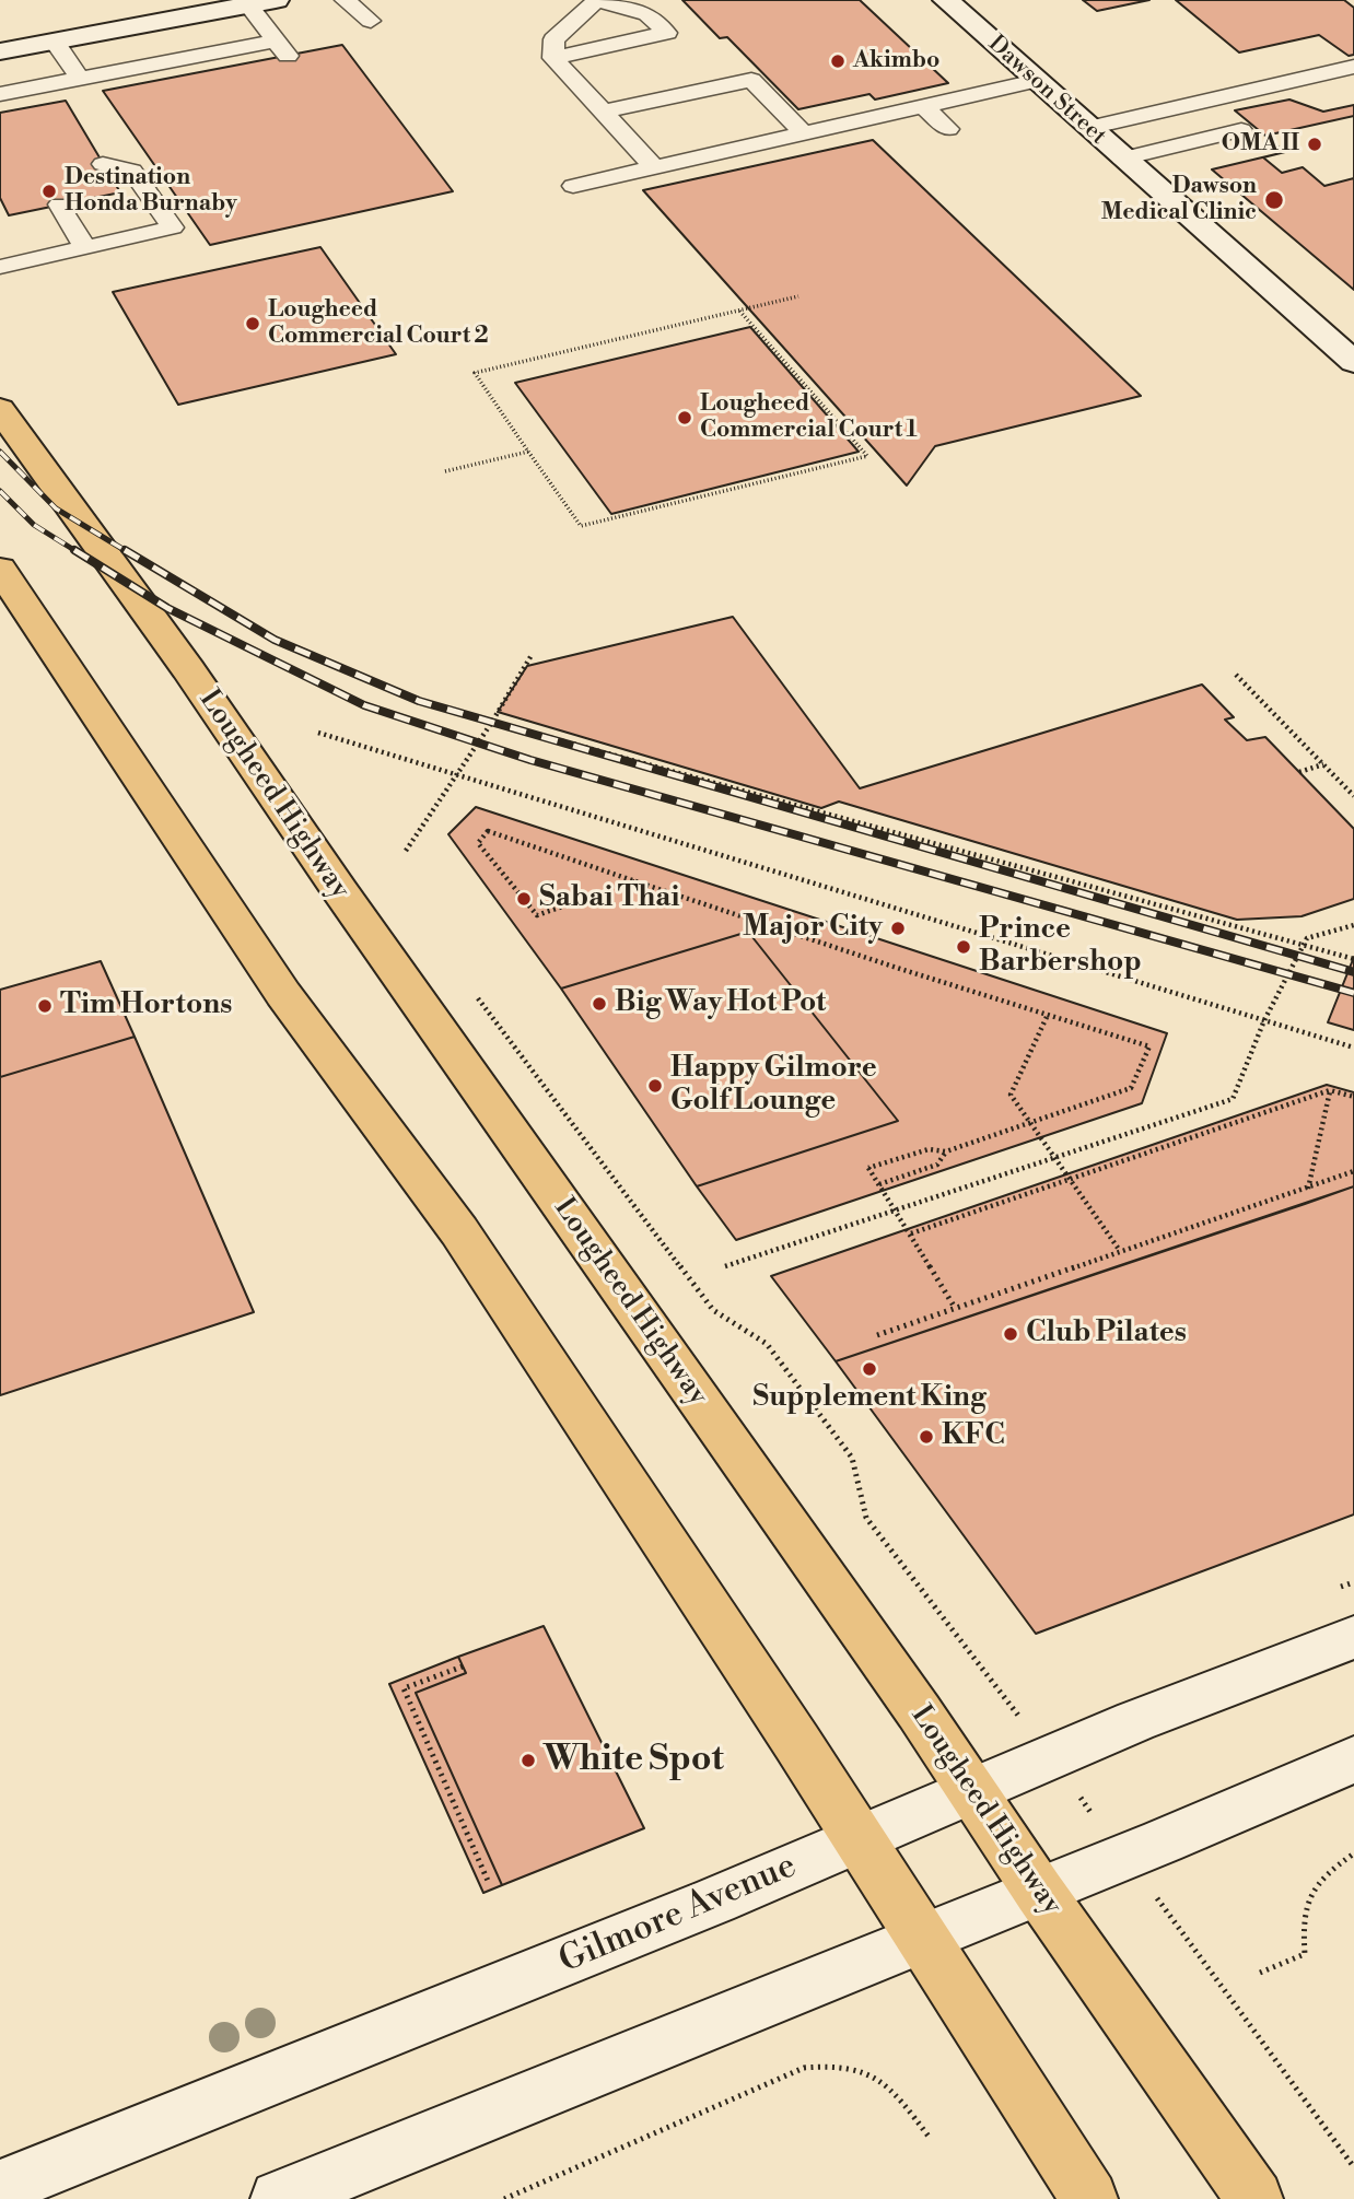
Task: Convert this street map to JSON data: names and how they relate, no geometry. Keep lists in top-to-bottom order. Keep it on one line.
{"streets":{"main road":["Lougheed Highway"],"street":["Dawson Street","Gilmore Avenue"]},"crossings":[["Lougheed Highway","Gilmore Avenue"]],"places":["Akimbo","OMA II","Destination Honda Burnaby","Dawson Medical Clinic","Lougheed Commercial Court 2","Lougheed Commercial Court 1","Sabai Thai","Major City","Prince Barbershop","Big Way Hot Pot","Tim Hortons","Happy Gilmore Golf Lounge","Club Pilates","Supplement King","KFC","White Spot"]}
